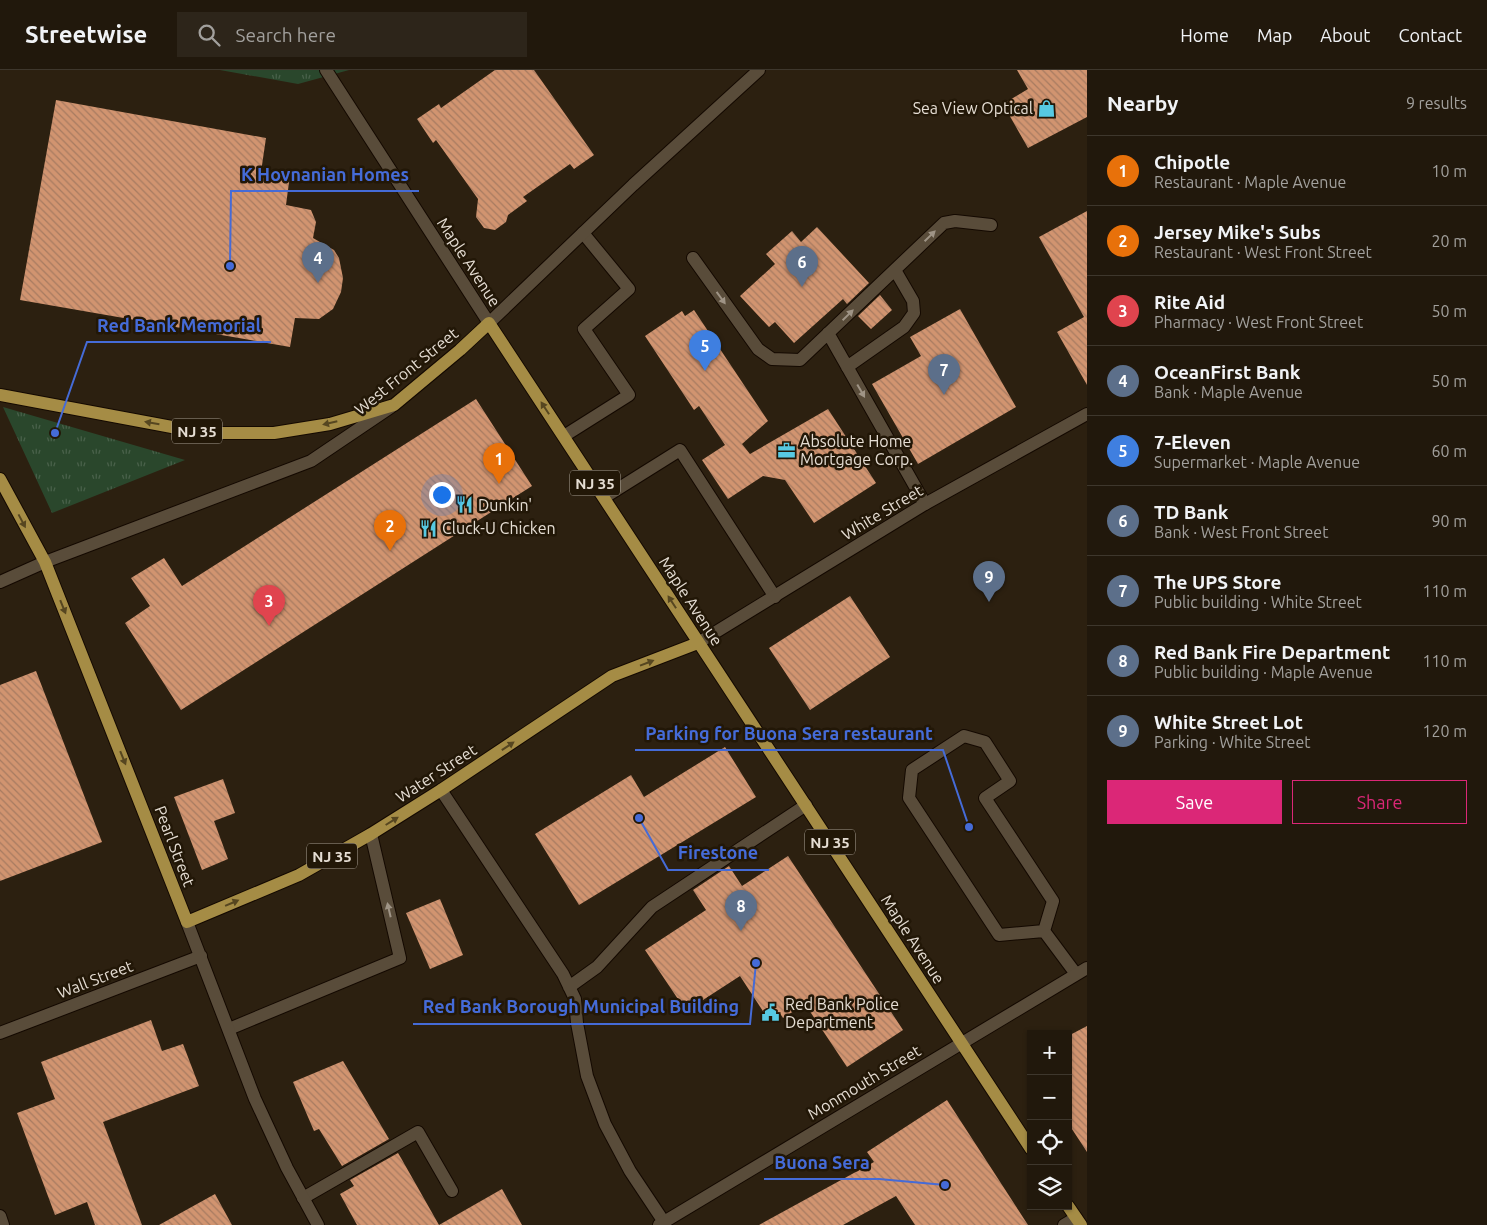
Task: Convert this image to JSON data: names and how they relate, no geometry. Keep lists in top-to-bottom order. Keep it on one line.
{"streets":{"main road":["Maple Avenue","West Front Street","NJ 35","Water Street","Pearl Street"],"street":["White Street","Wall Street","Monmouth Street"]},"crossings":[["Maple Avenue","West Front Street"],["Maple Avenue","White Street"],["Maple Avenue","Water Street"],["Maple Avenue","Monmouth Street"],["West Front Street","NJ 35"],["West Front Street","Pearl Street"],["White Street","Water Street"],["Water Street","Pearl Street"],["Pearl Street","Wall Street"]],"one_way":["Water Street","Pearl Street"],"places":{"shop":["Sea View Optical"],"other":["K Hovnanian Homes","Red Bank Memorial","Firestone","Parking for Buona Sera restaurant","Red Bank Borough Municipal Building","Buona Sera"],"office":["Absolute Home Mortgage Corp."],"restaurant":["Dunkin'","Cluck-U Chicken"],"public building":["Red Bank Police Department"]},"page":{"header":"Streetwise","search":"Search here","nav":["Home","Map","About","Contact"],"heading":["Nearby","9 results"],"list":[{"mark":"1","name":"Chipotle","note":"Restaurant · Maple Avenue","value":"10 m"},{"mark":"2","name":"Jersey Mike's Subs","note":"Restaurant · West Front Street","value":"20 m"},{"mark":"3","name":"Rite Aid","note":"Pharmacy · West Front Street","value":"50 m"},{"mark":"4","name":"OceanFirst Bank","note":"Bank · Maple Avenue","value":"50 m"},{"mark":"5","name":"7-Eleven","note":"Supermarket · Maple Avenue","value":"60 m"},{"mark":"6","name":"TD Bank","note":"Bank · West Front Street","value":"90 m"},{"mark":"7","name":"The UPS Store","note":"Public building · White Street","value":"110 m"},{"mark":"8","name":"Red Bank Fire Department","note":"Public building · Maple Avenue","value":"110 m"},{"mark":"9","name":"White Street Lot","note":"Parking · White Street","value":"120 m"}],"pins":["4","6","5","7","1","2","9","3","8"],"buttons":["Save","Share"],"map_buttons":["+","−"]}}
